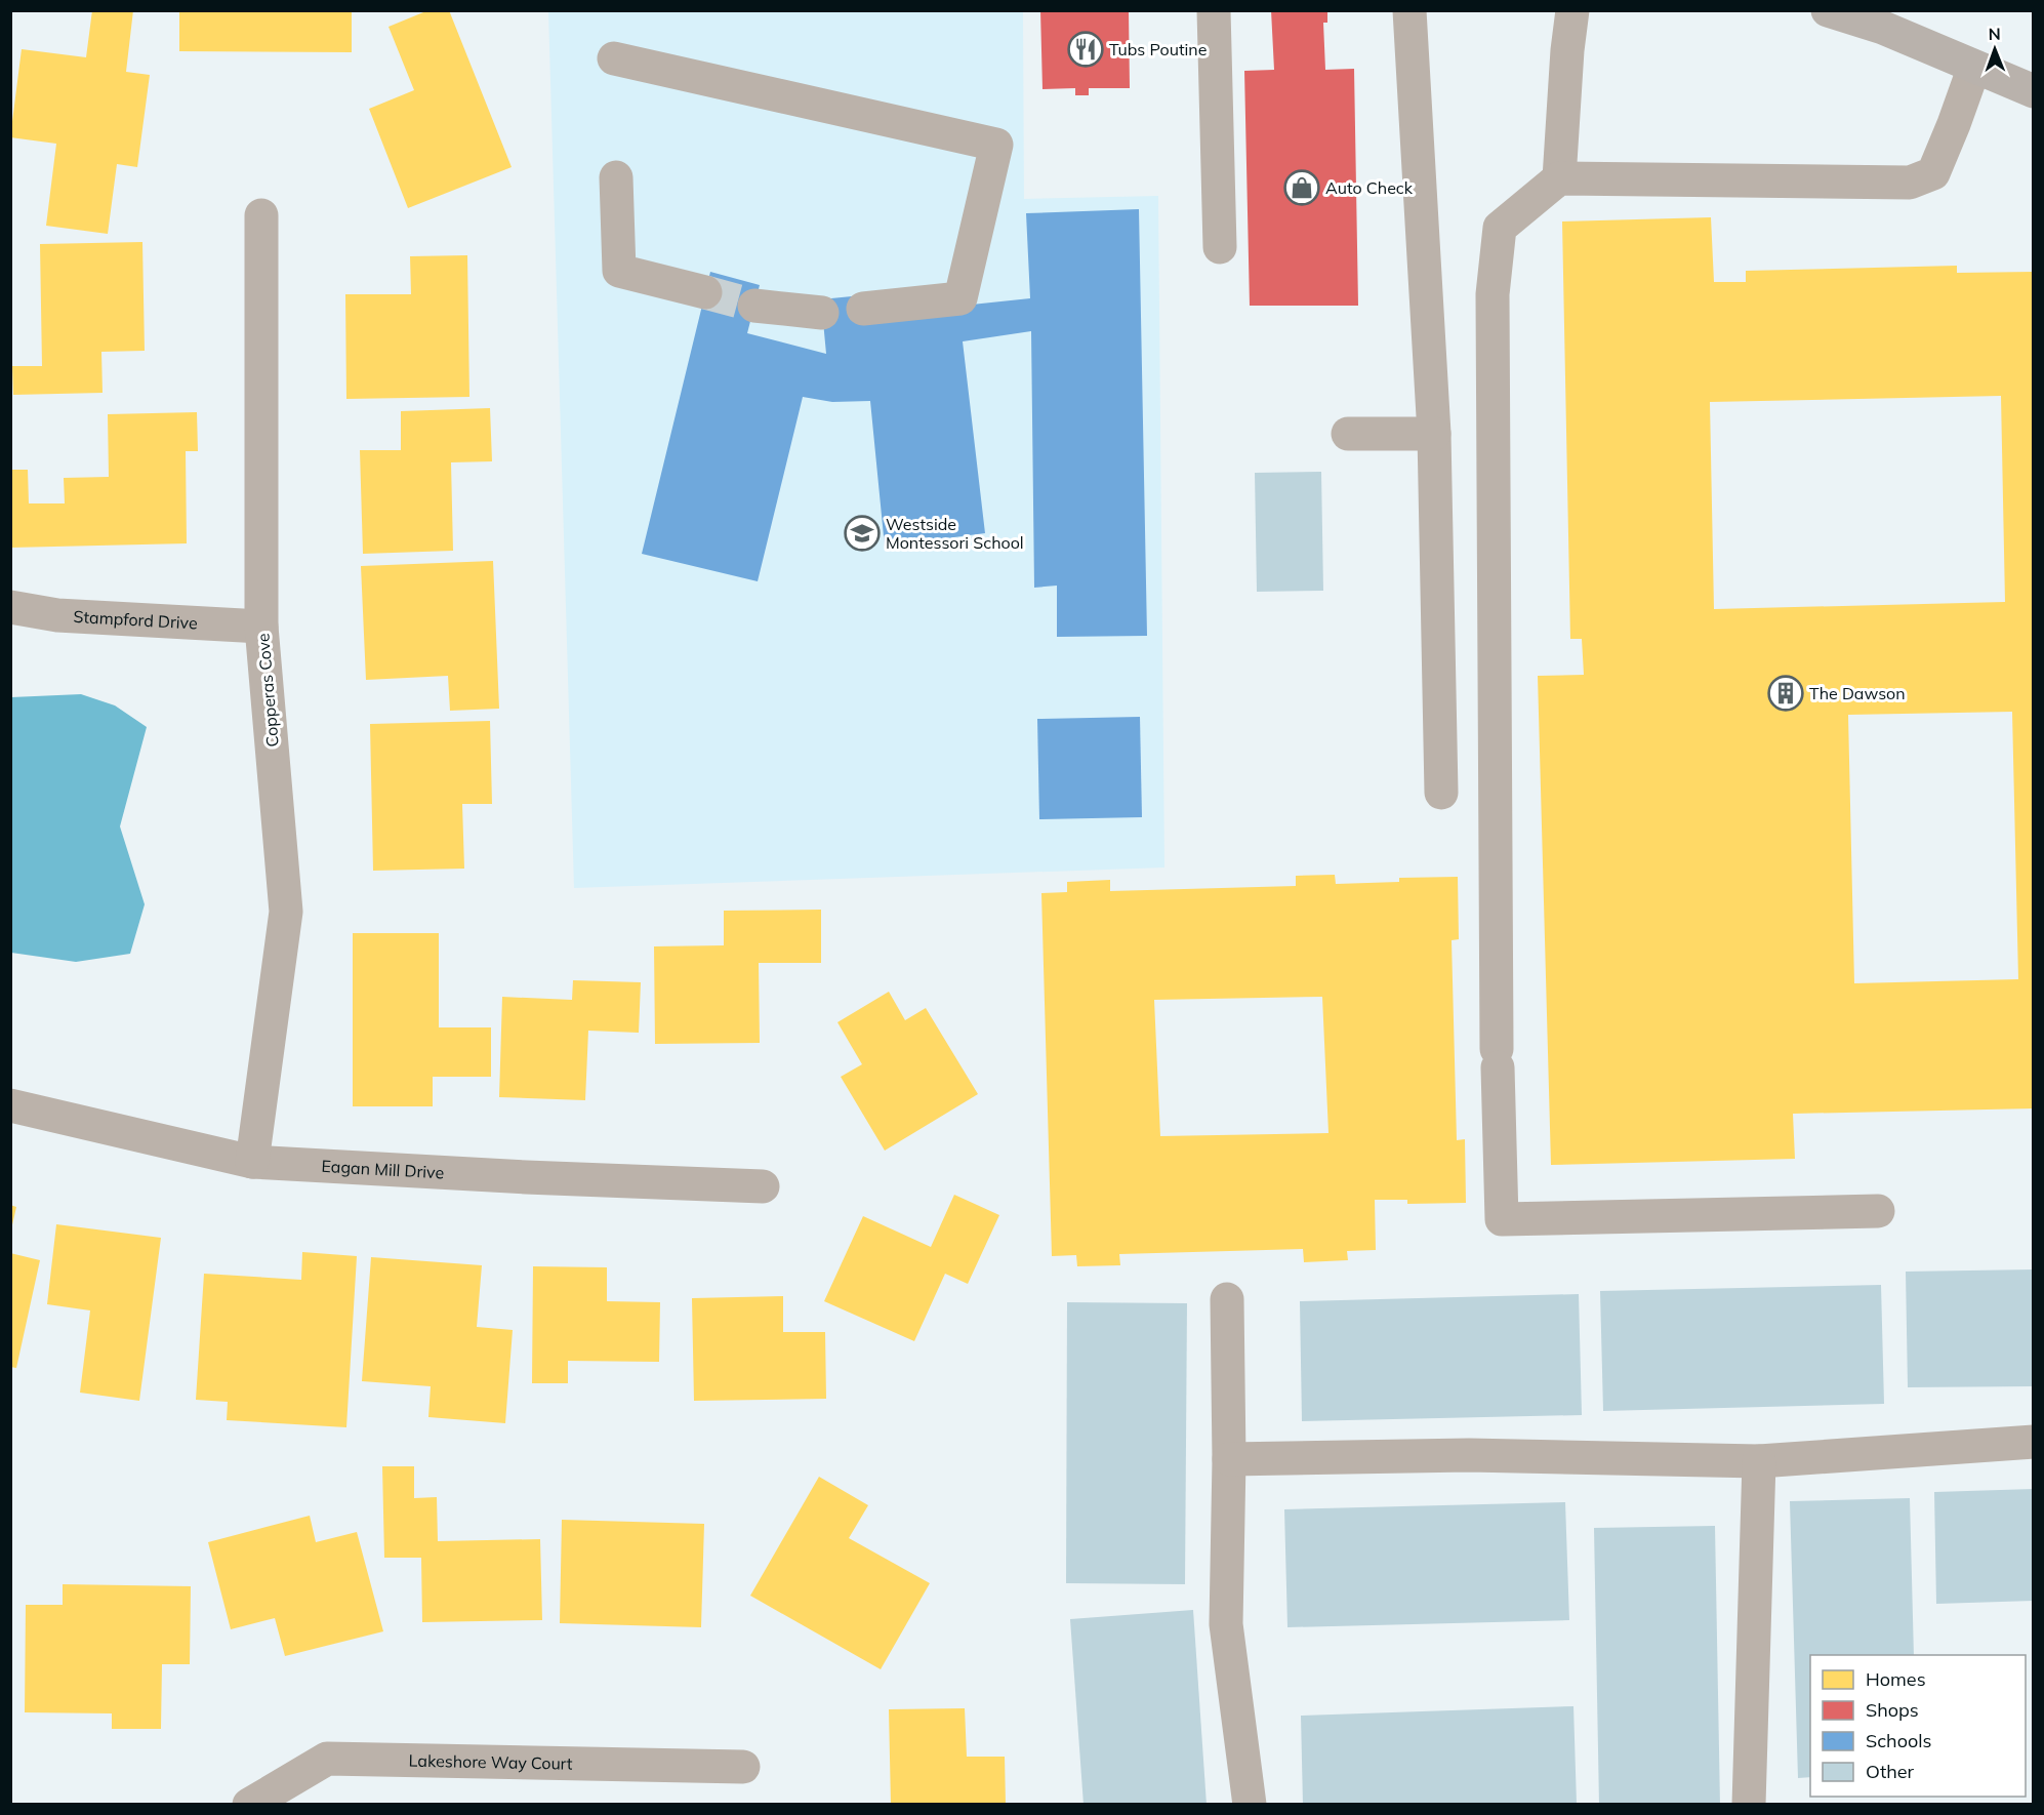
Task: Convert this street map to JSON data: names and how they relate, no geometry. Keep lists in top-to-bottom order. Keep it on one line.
{"streets":{"street":["Stampford Drive","Copperas Cove","Eagan Mill Drive","Lakeshore Way Court"]},"crossings":[["Stampford Drive","Copperas Cove"],["Copperas Cove","Eagan Mill Drive"]],"places":{"restaurant":["Tubs Poutine"],"shop":["Auto Check"],"school or university":["Westside Montessori School"],"building":["The Dawson"]},"legend":["Homes","Shops","Schools","Other"],"north":"top"}
